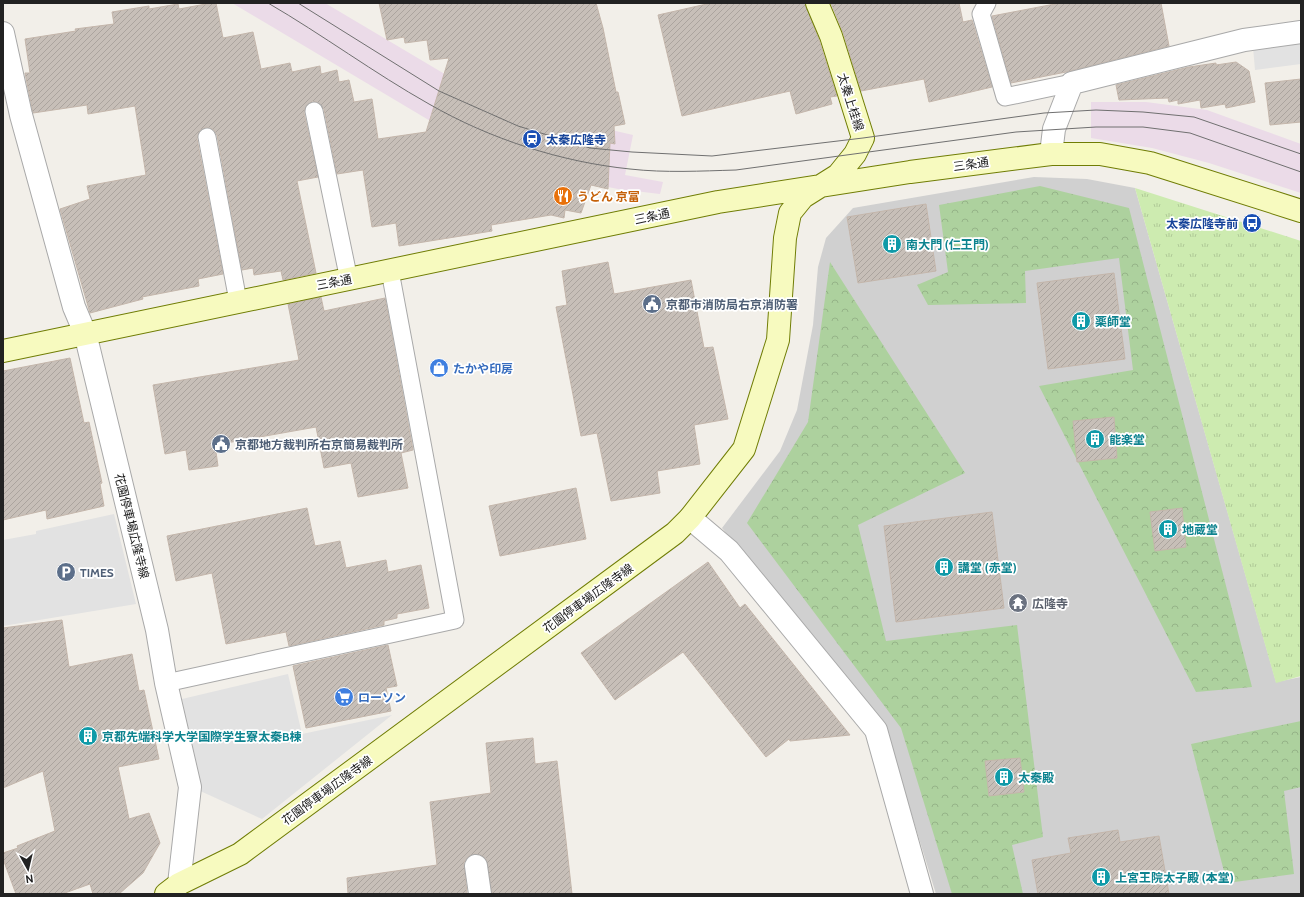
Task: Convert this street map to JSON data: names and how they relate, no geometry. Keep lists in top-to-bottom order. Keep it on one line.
{"streets":{"main road":["太秦上桂線","三条通","花園停車場広隆寺線"]},"crossings":[["太秦上桂線","三条通"],["太秦上桂線","花園停車場広隆寺線"],["三条通","花園停車場広隆寺線"]],"places":{"station":["太秦広隆寺"],"restaurant":["うどん 京富"],"bus stop":["太秦広隆寺前"],"building":["南大門 (仁王門)","薬師堂","能楽堂","地蔵堂","講堂 (赤堂)","京都先端科学大学国際学生寮太秦B棟","太秦殿","上宮王院太子殿 (本堂)"],"public building":["京都市消防局右京消防署","京都地方裁判所右京簡易裁判所"],"shop":["たかや印房"],"parking":["TIMES"],"temple":["広隆寺"],"supermarket":["ローソン"]},"north":"bottom"}
